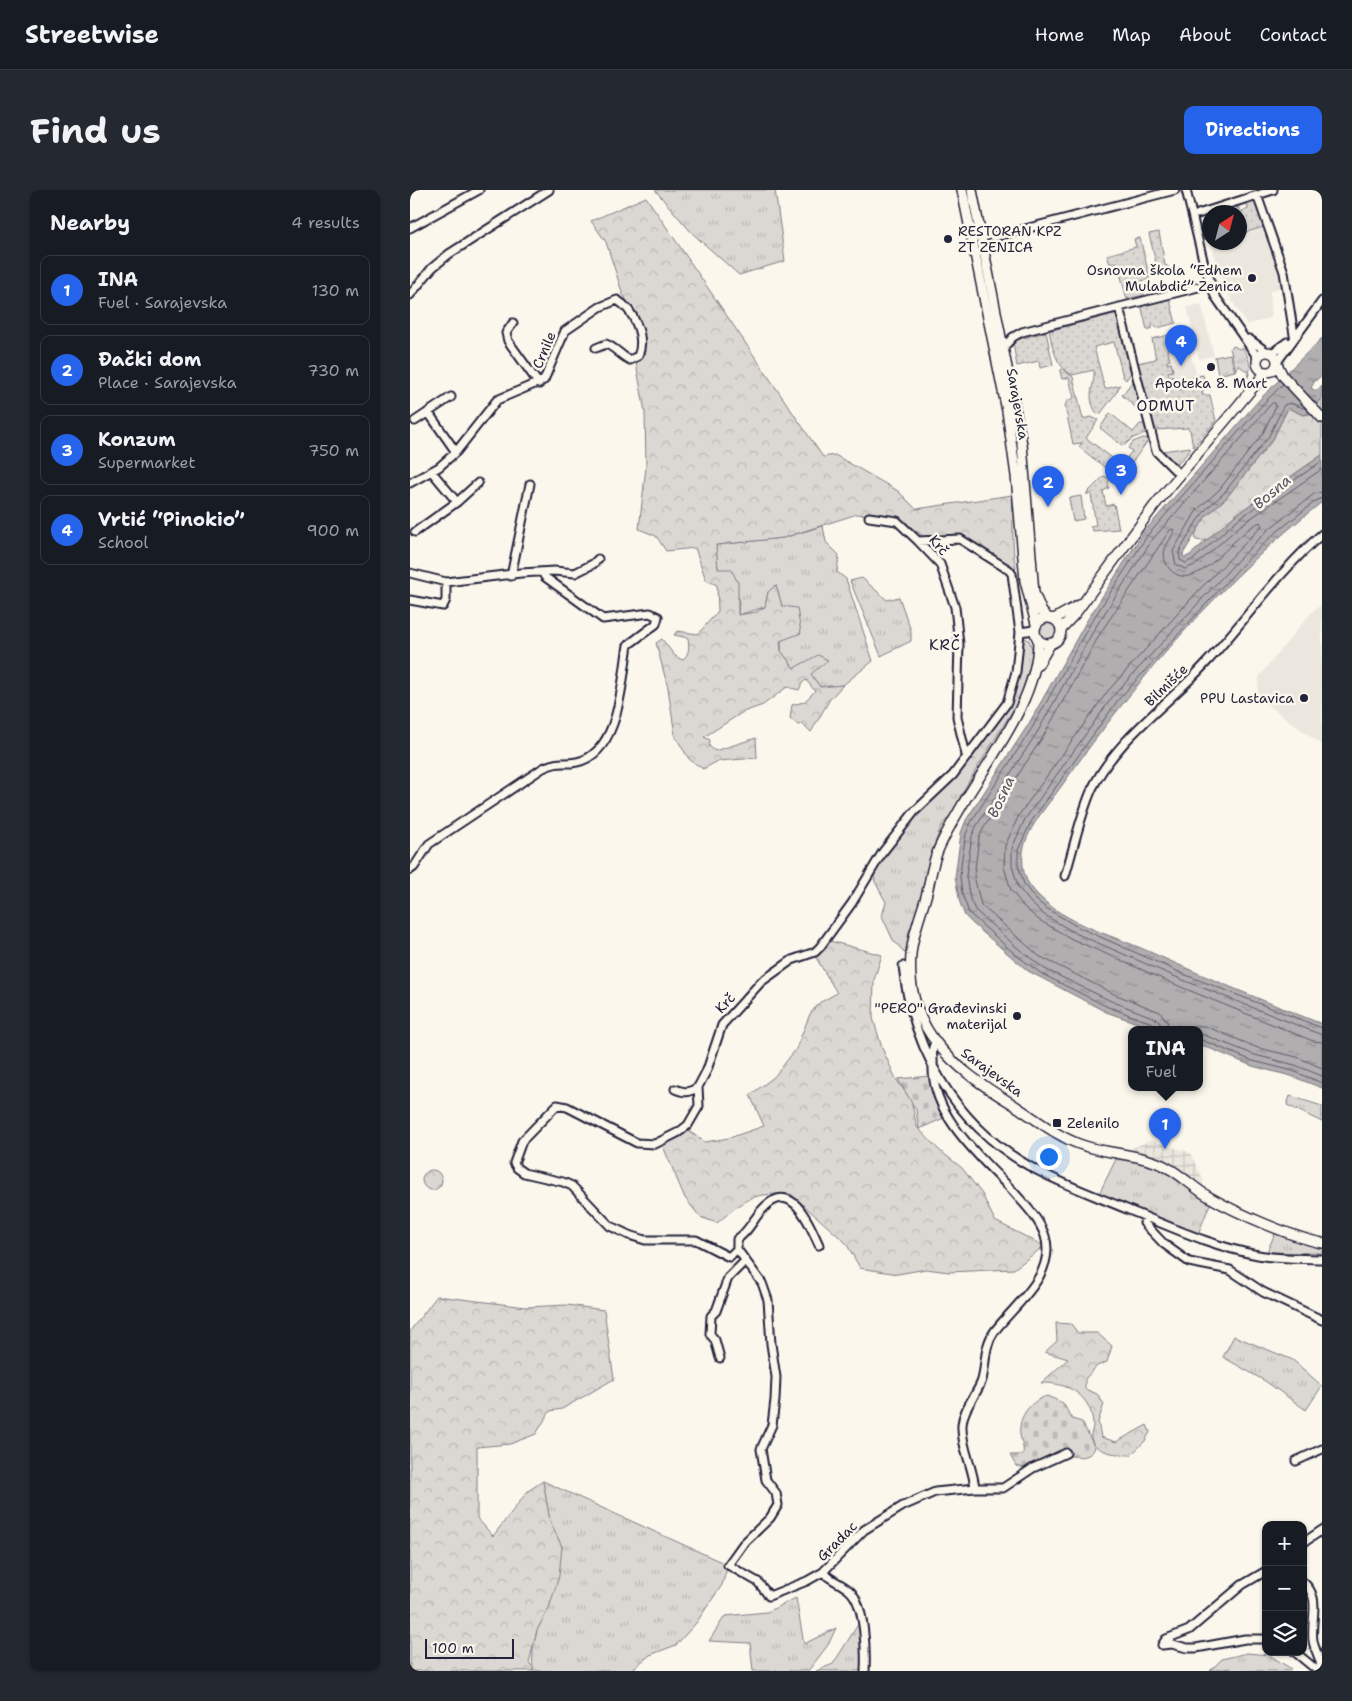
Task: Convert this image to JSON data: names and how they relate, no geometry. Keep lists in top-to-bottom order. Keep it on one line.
{"streets":{"main road":["Sarajevska"],"street":["Crnile","Krč","Bilmišće","Gradac"]},"districts":["ODMUT","KRČ"],"water":["Bosna"],"places":{"other":["RESTORAN KPZ ZT ZENICA","Osnovna škola “Edhem Mulabdić” Zenica","Apoteka 8. Mart","PPU Lastavica","\"PERO\" Građevinski materijal"],"transit":["Zelenilo"]},"scale_bar":"100 m","north":"top right","page":{"header":"Streetwise","nav":["Home","Map","About","Contact"],"buttons":"Directions","title":"Find us","heading":["Nearby","4 results"],"list":[{"mark":"1","name":"INA","note":"Fuel · Sarajevska","value":"130 m"},{"mark":"2","name":"Đački dom","note":"Place · Sarajevska","value":"730 m"},{"mark":"3","name":"Konzum","note":"Supermarket","value":"750 m"},{"mark":"4","name":"Vrtić “Pinokio”","note":"School","value":"900 m"}],"pins":["4","3","2","1"],"popup":["INA","Fuel"],"map_buttons":["+","−"],"scale":"100 m"}}
